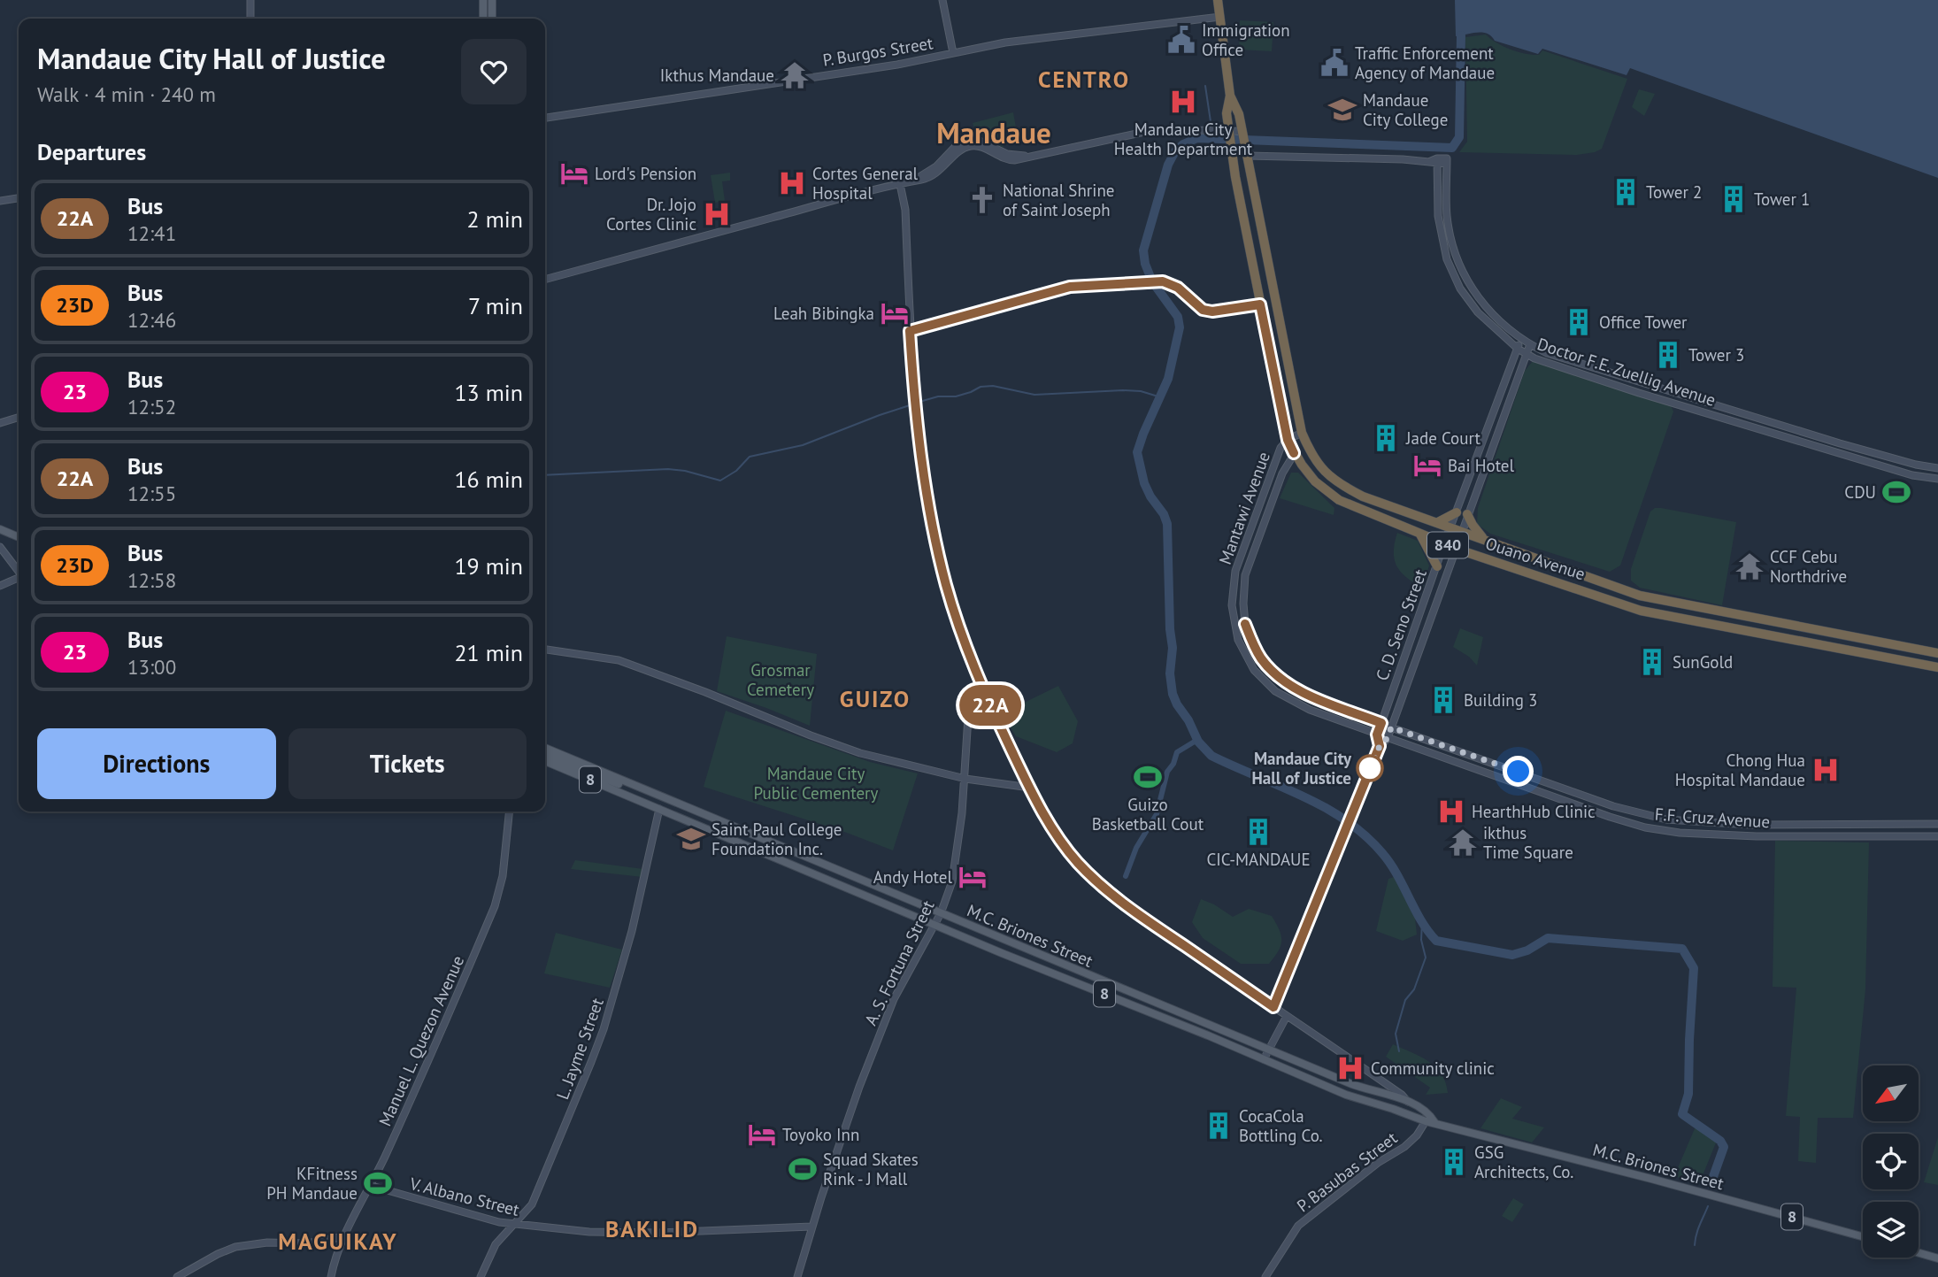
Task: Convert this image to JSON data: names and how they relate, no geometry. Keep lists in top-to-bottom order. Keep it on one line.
{"streets":{"highway":["840","Ouano Avenue"],"main road":["8","M.C. Briones Street"],"street":["P. Burgos Street","Doctor F.E. Zuellig Avenue","Mantawi Avenue","C. D. Seno Street","F.F. Cruz Avenue","A. S. Fortuna Street","Manuel L. Quezon Avenue","L. Jayme Street","P. Basubas Street","V. Albano Street"]},"crossings":[["P. Burgos Street","840"],["Doctor F.E. Zuellig Avenue","C. D. Seno Street"],["Mantawi Avenue","Ouano Avenue"],["Mantawi Avenue","C. D. Seno Street"],["Mantawi Avenue","F.F. Cruz Avenue"],["840","Ouano Avenue"],["Ouano Avenue","C. D. Seno Street"],["C. D. Seno Street","F.F. Cruz Avenue"],["8","M.C. Briones Street"],["M.C. Briones Street","A. S. Fortuna Street"],["M.C. Briones Street","L. Jayme Street"],["M.C. Briones Street","P. Basubas Street"],["A. S. Fortuna Street","V. Albano Street"],["Manuel L. Quezon Avenue","V. Albano Street"],["L. Jayme Street","V. Albano Street"]],"districts":["CENTRO","Mandaue","GUIZO","BAKILID","MAGUIKAY"],"parks":["Grosmar Cemetery","Mandaue City Public Cementery"],"places":{"public building":["Immigration Office","Traffic Enforcement Agency of Mandaue"],"temple":["Ikthus Mandaue","CCF Cebu Northdrive","ikthus Time Square"],"hospital":["Mandaue City Health Department","Cortes General Hospital","Dr. Jojo Cortes Clinic","Chong Hua Hospital Mandaue","HearthHub Clinic","Community clinic"],"school or university":["Mandaue City College","Saint Paul College Foundation Inc."],"hotel":["Lord's Pension","Leah Bibingka","Bai Hotel","Andy Hotel","Toyoko Inn"],"building":["Tower 2","Tower 1","Office Tower","Tower 3","Jade Court","SunGold","Building 3","CIC-MANDAUE","CocaCola Bottling Co.","GSG Architects, Co."],"church":["National Shrine of Saint Joseph"],"sports":["CDU","Guizo Basketball Cout","Squad Skates Rink - J Mall","KFitness PH Mandaue"],"other":["Mandaue City Hall of Justice"]},"lines":["bus line 22A"],"north":"bottom left","page":{"on_map":"22A","heading":[["Mandaue City Hall of Justice","Walk · 4 min · 240 m"],"Departures"],"list":[{"mark":"22A","name":"Bus","note":"12:41","value":"2 min"},{"mark":"23D","name":"Bus","note":"12:46","value":"7 min"},{"mark":"23","name":"Bus","note":"12:52","value":"13 min"},{"mark":"22A","name":"Bus","note":"12:55","value":"16 min"},{"mark":"23D","name":"Bus","note":"12:58","value":"19 min"},{"mark":"23","name":"Bus","note":"13:00","value":"21 min"}],"buttons":["Directions","Tickets"]}}
